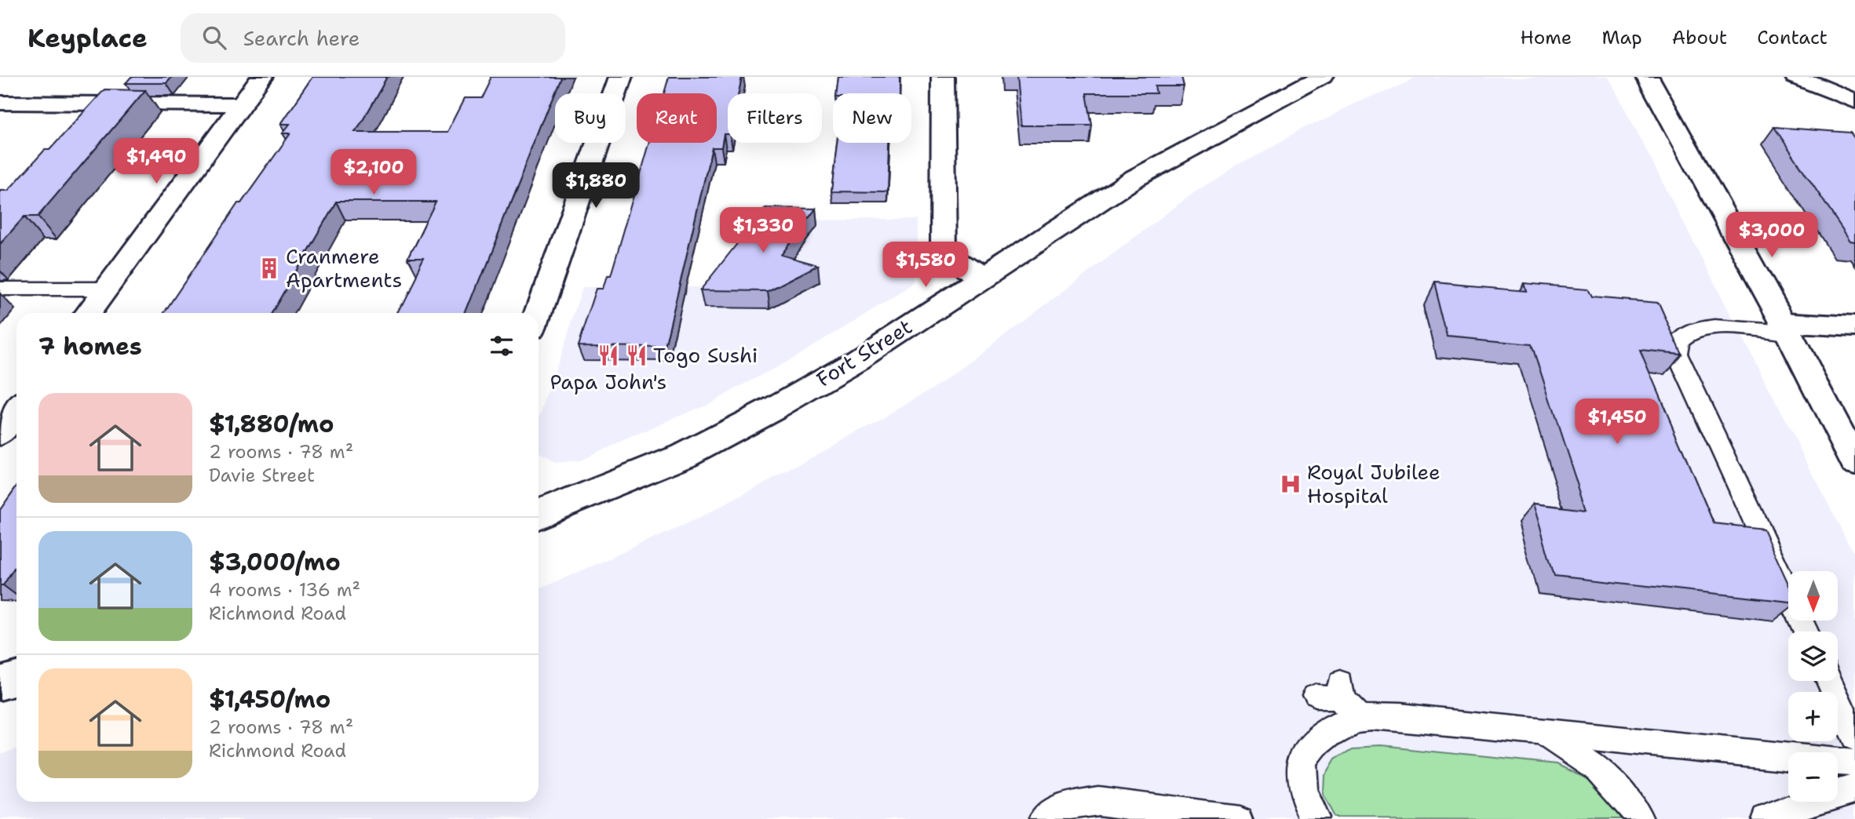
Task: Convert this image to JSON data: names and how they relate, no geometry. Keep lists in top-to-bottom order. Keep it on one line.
{"streets":{"street":["Fort Street"]},"places":{"building":["Cranmere Apartments"],"restaurant":["Papa John's","Togo Sushi"],"hospital":["Royal Jubilee Hospital"]},"north":"bottom","page":{"header":"Keyplace","search":"Search here","nav":["Home","Map","About","Contact"],"chip":["Buy","Rent","Filters","New"],"price":["$1,490","$2,100","$1,880","$1,330","$3,000","$1,580","$1,450"],"heading":"7 homes","list":[{"name":"$1,880/mo","note":"2 rooms · 78 m² · Davie Street"},{"name":"$3,000/mo","note":"4 rooms · 136 m² · Richmond Road"},{"name":"$1,450/mo","note":"2 rooms · 78 m² · Richmond Road"}],"map_buttons":["+","−"]}}
